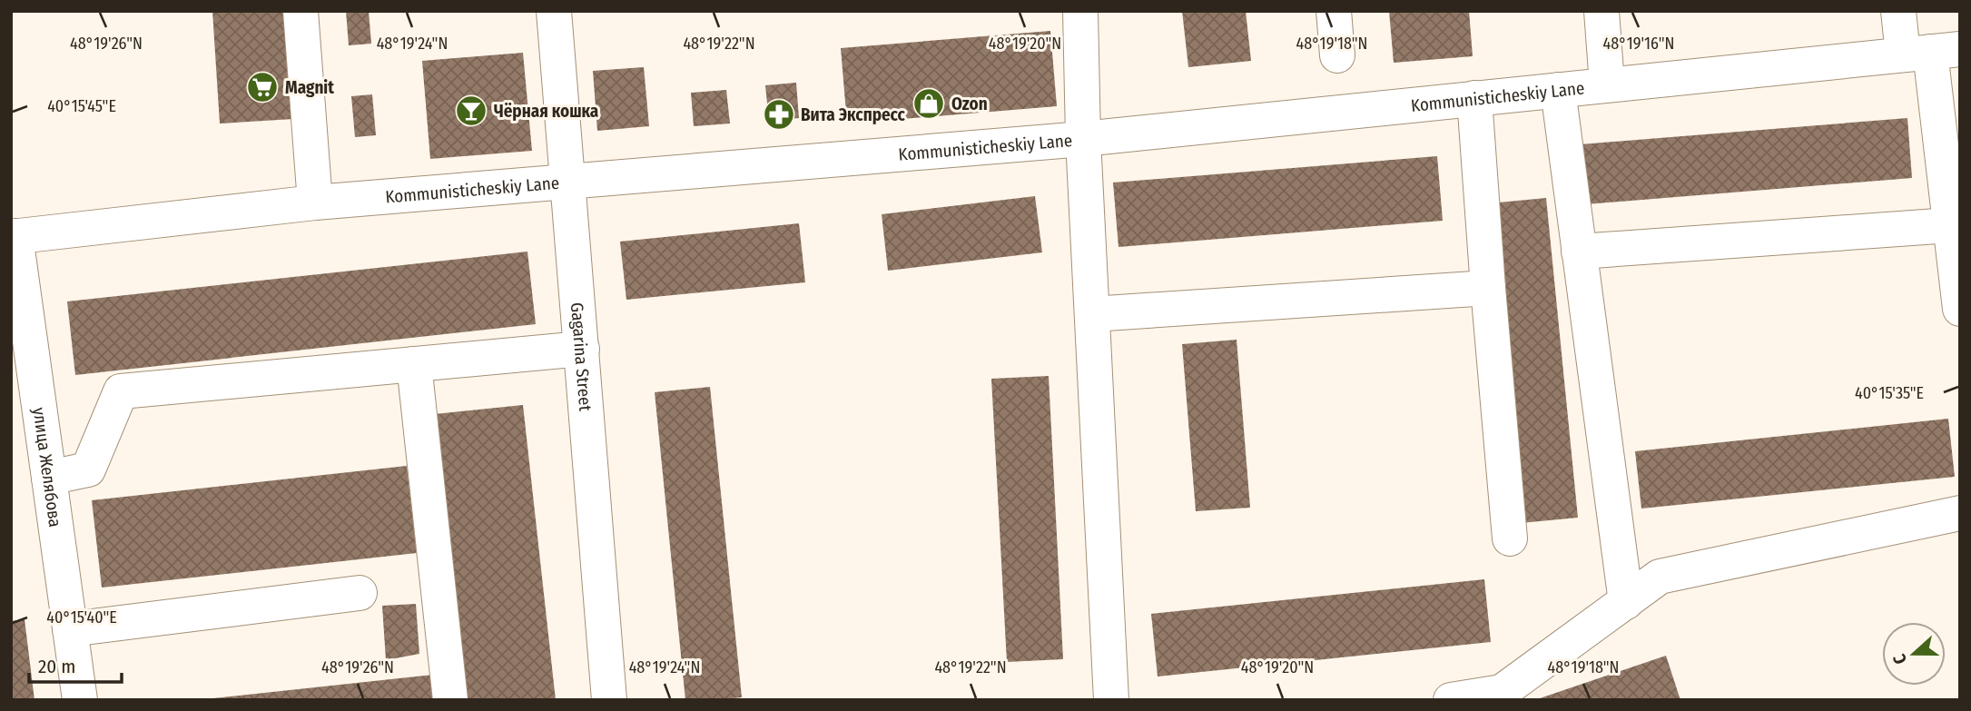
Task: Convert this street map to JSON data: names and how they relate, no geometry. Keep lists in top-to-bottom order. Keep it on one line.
{"streets":{"street":["Kommunisticheskiy Lane","Gagarina Street","улица Желябова"]},"crossings":[["Kommunisticheskiy Lane","Gagarina Street"],["Kommunisticheskiy Lane","улица Желябова"]],"places":{"supermarket":["Magnit"],"shop":["Ozon"],"bar":["Чёрная кошка"],"pharmacy":["Вита Экспресс"]},"scale_bar":"20 m","north":"left","coordinates":["48°19'26\"N","48°19'24\"N","48°19'22\"N","48°19'20\"N","48°19'18\"N","48°19'16\"N","40°15'45\"E","40°15'35\"E","40°15'40\"E"]}
